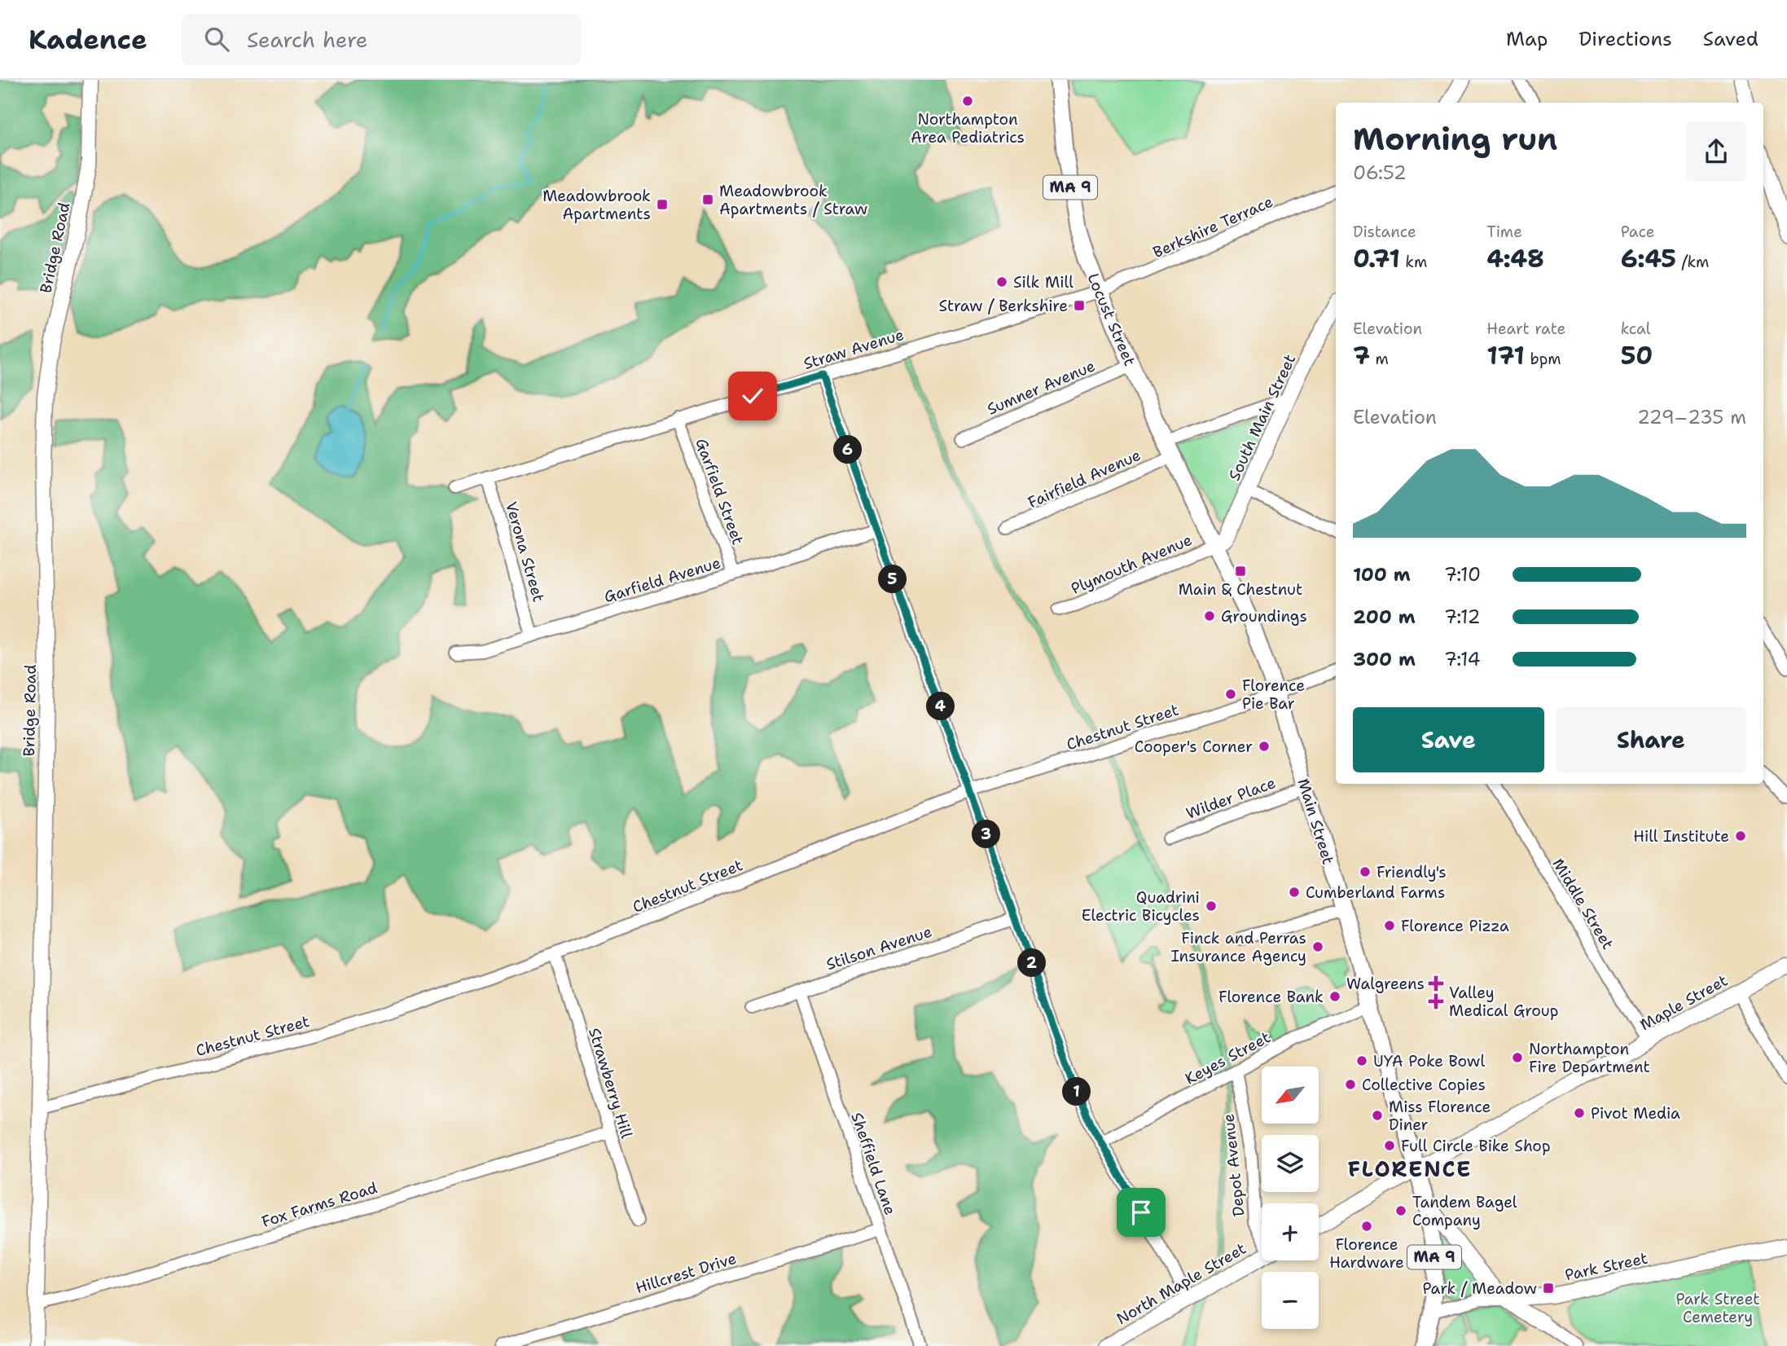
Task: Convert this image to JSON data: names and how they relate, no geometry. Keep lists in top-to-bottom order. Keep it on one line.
{"streets":{"highway":["MA 9","Locust Street","Main Street"],"main road":["Bridge Road","South Main Street","Maple Street","Park Street","North Maple Street"],"street":["Berkshire Terrace","Straw Avenue","Sumner Avenue","Fairfield Avenue","Garfield Street","Verona Street","Plymouth Avenue","Garfield Avenue","Chestnut Street","Wilder Place","Middle Street","Stilson Avenue","Keyes Street","Strawberry Hill","Sheffield Lane","Depot Avenue","Fox Farms Road","Hillcrest Drive"]},"crossings":[["MA 9","Main Street"],["MA 9","Maple Street"],["MA 9","Park Street"],["Berkshire Terrace","Locust Street"],["Berkshire Terrace","Straw Avenue"],["Bridge Road","Chestnut Street"],["Bridge Road","Fox Farms Road"],["Locust Street","Straw Avenue"],["Locust Street","Sumner Avenue"],["Locust Street","South Main Street"],["Locust Street","Fairfield Avenue"],["Locust Street","Plymouth Avenue"],["Locust Street","Main Street"],["Straw Avenue","Garfield Street"],["Straw Avenue","Verona Street"],["South Main Street","Fairfield Avenue"],["South Main Street","Plymouth Avenue"],["South Main Street","Main Street"],["Garfield Street","Garfield Avenue"],["Verona Street","Garfield Avenue"],["Plymouth Avenue","Main Street"],["Chestnut Street","Main Street"],["Chestnut Street","Strawberry Hill"],["Wilder Place","Main Street"],["Main Street","Maple Street"],["Main Street","Keyes Street"],["Middle Street","Maple Street"],["Stilson Avenue","Sheffield Lane"],["Keyes Street","Depot Avenue"],["Strawberry Hill","Fox Farms Road"],["Sheffield Lane","Hillcrest Drive"]],"districts":["FLORENCE"],"parks":["Park Street Cemetery"],"places":{"other":["Northampton Area Pediatrics","Silk Mill","Groundings","Florence Pie Bar","Cooper's Corner","Hill Institute","Friendly's","Cumberland Farms","Quadrini Electric Bicycles","Florence Pizza","Finck and Perras Insurance Agency","Florence Bank","Northampton Fire Department","UYA Poke Bowl","Collective Copies","Pivot Media","Miss Florence Diner","Full Circle Bike Shop","Tandem Bagel Company","Florence Hardware"],"transit":["Meadowbrook Apartments / Straw","Meadowbrook Apartments","Straw / Berkshire","Main & Chestnut","Park / Meadow"],"health":["Walgreens","Valley Medical Group"]},"north":"bottom left","page":{"header":"Kadence","search":"Search here","nav":["Map","Directions","Saved"],"heading":["Morning run","06:52"],"stats":[["Distance","0.71 km"],["Time","4:48"],["Pace","6:45 /km"],["Elevation","7 m"],["Heart rate","171 bpm"],["kcal","50"]],"chart":["Elevation","229–235 m"],"pins":["6","5","4","3","2","1"],"list":[{"name":"100 m","note":"7:10"},{"name":"200 m","note":"7:12"},{"name":"300 m","note":"7:14"}],"buttons":["Save","Share"],"map_buttons":["+","−"]}}
